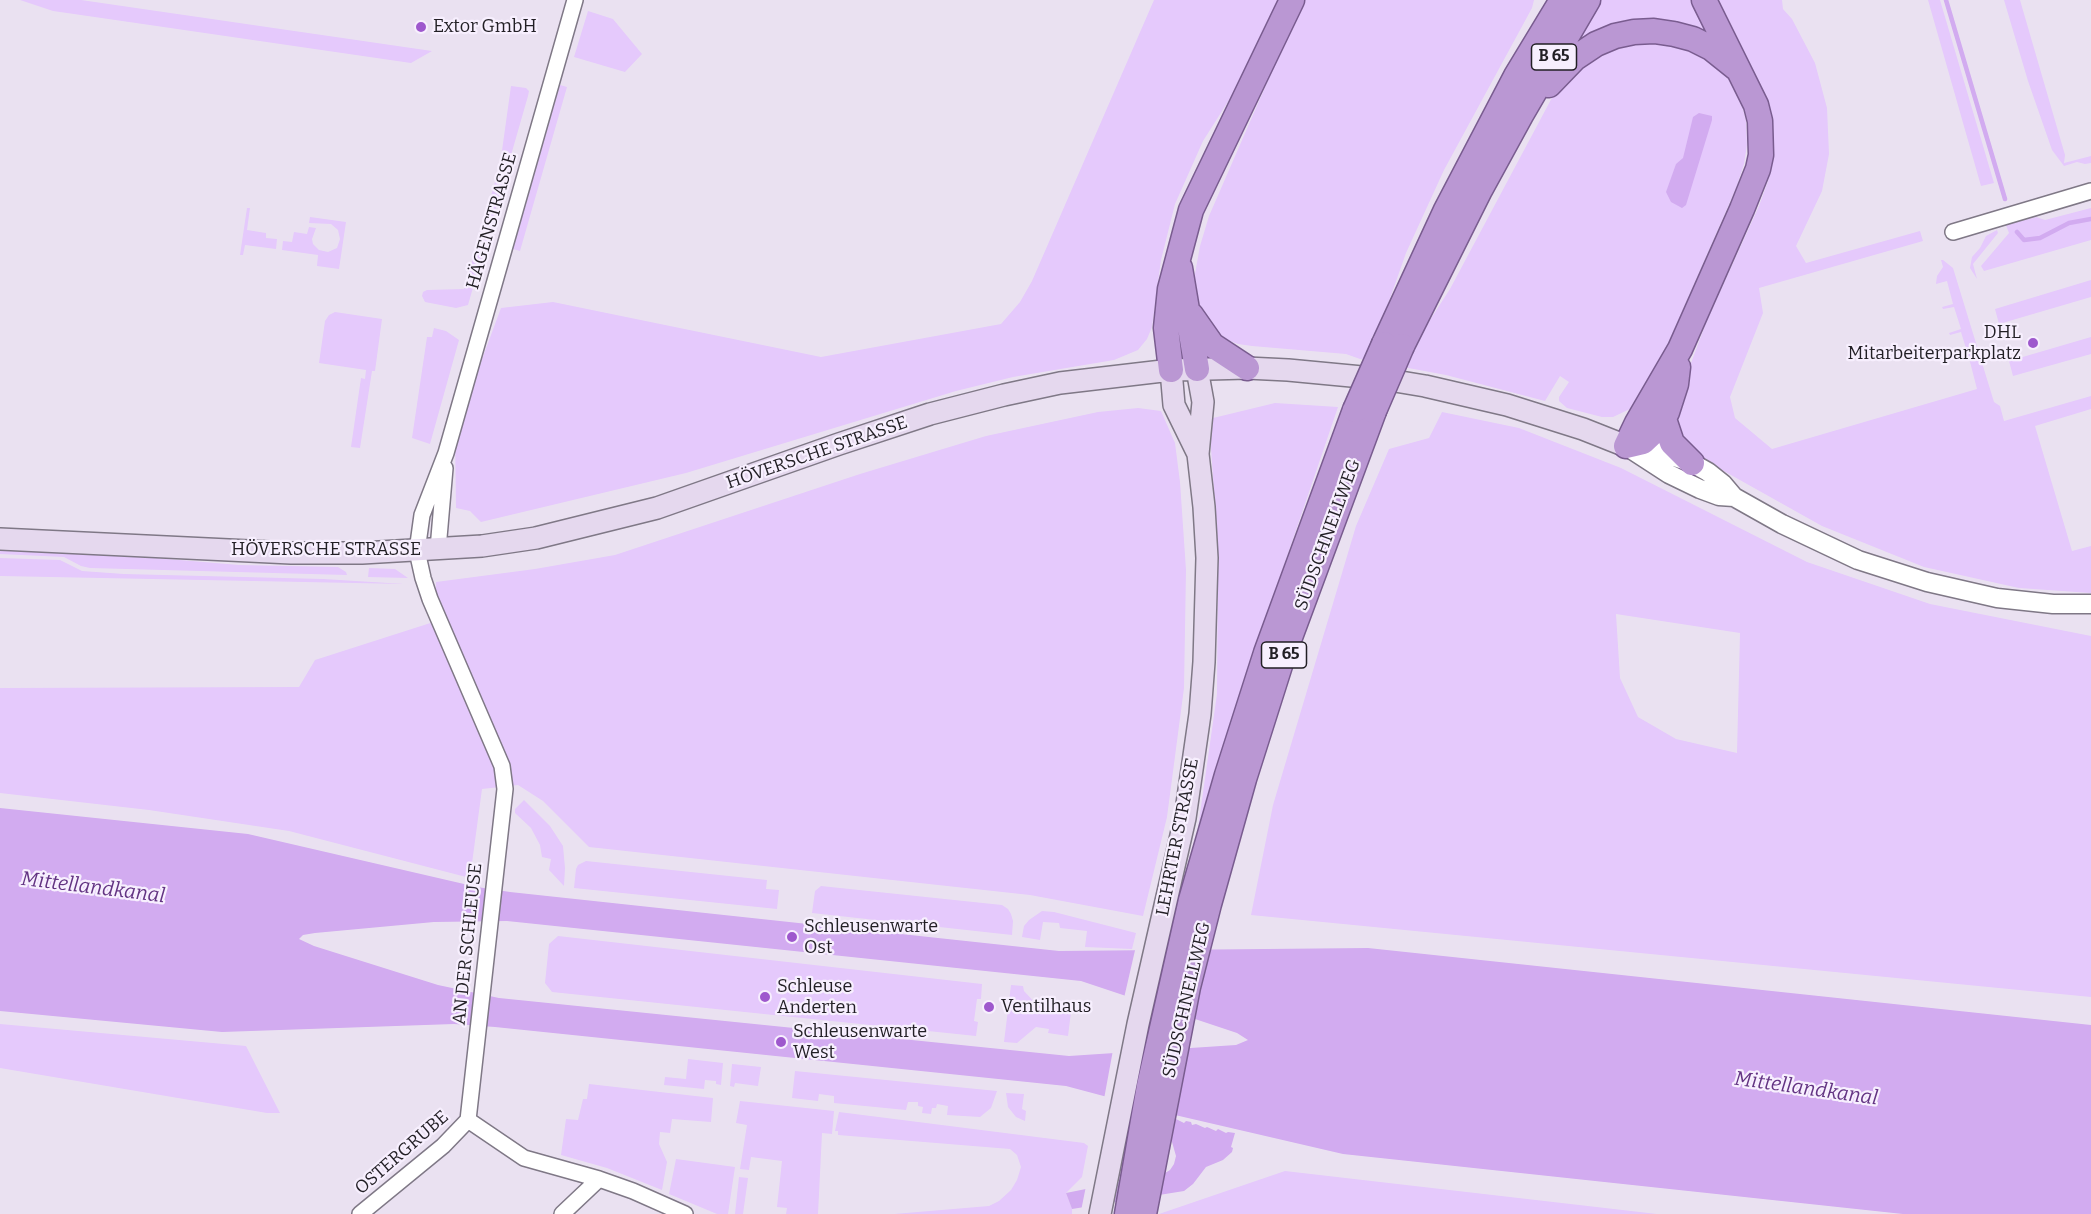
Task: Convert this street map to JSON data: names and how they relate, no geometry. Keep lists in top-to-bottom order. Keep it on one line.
{"streets":{"highway":["B 65","SÜDSCHNELLWEG"],"main road":["HÖVERSCHE STRASSE","LEHRTER STRASSE"],"street":["HÄGENSTRASSE","AN DER SCHLEUSE","OSTERGRUBE"]},"crossings":[["HÄGENSTRASSE","HÖVERSCHE STRASSE"],["HÄGENSTRASSE","AN DER SCHLEUSE"],["HÖVERSCHE STRASSE","LEHRTER STRASSE"],["HÖVERSCHE STRASSE","AN DER SCHLEUSE"],["AN DER SCHLEUSE","OSTERGRUBE"]],"water":["Mittellandkanal"],"places":["Extor GmbH","DHL Mitarbeiterparkplatz","Schleusenwarte Ost","Schleuse Anderten","Ventilhaus","Schleusenwarte West"]}
